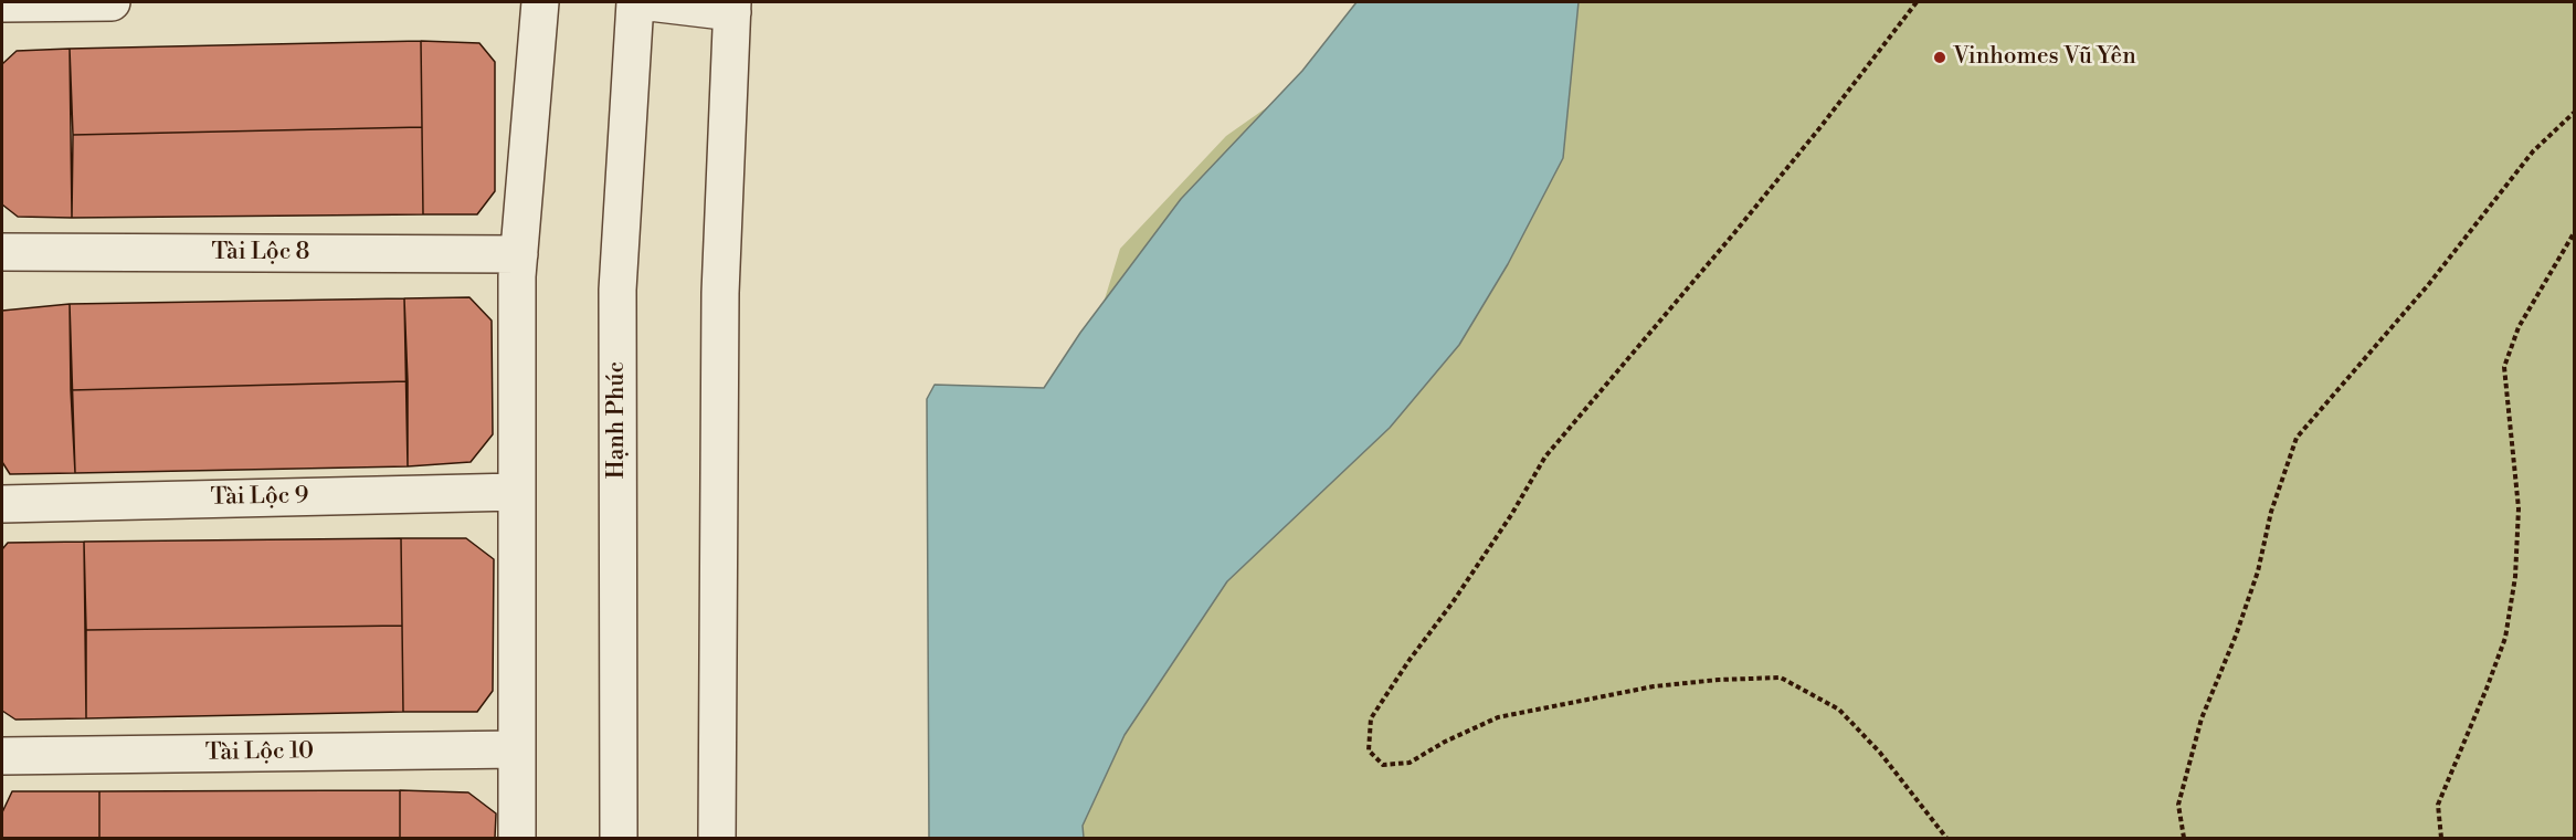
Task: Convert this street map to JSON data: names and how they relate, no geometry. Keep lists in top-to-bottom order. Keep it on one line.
{"streets":{"street":["Tài Lộc 8","Hạnh Phúc","Tài Lộc 9","Tài Lộc 10"]},"places":["Vinhomes Vũ Yên"]}
